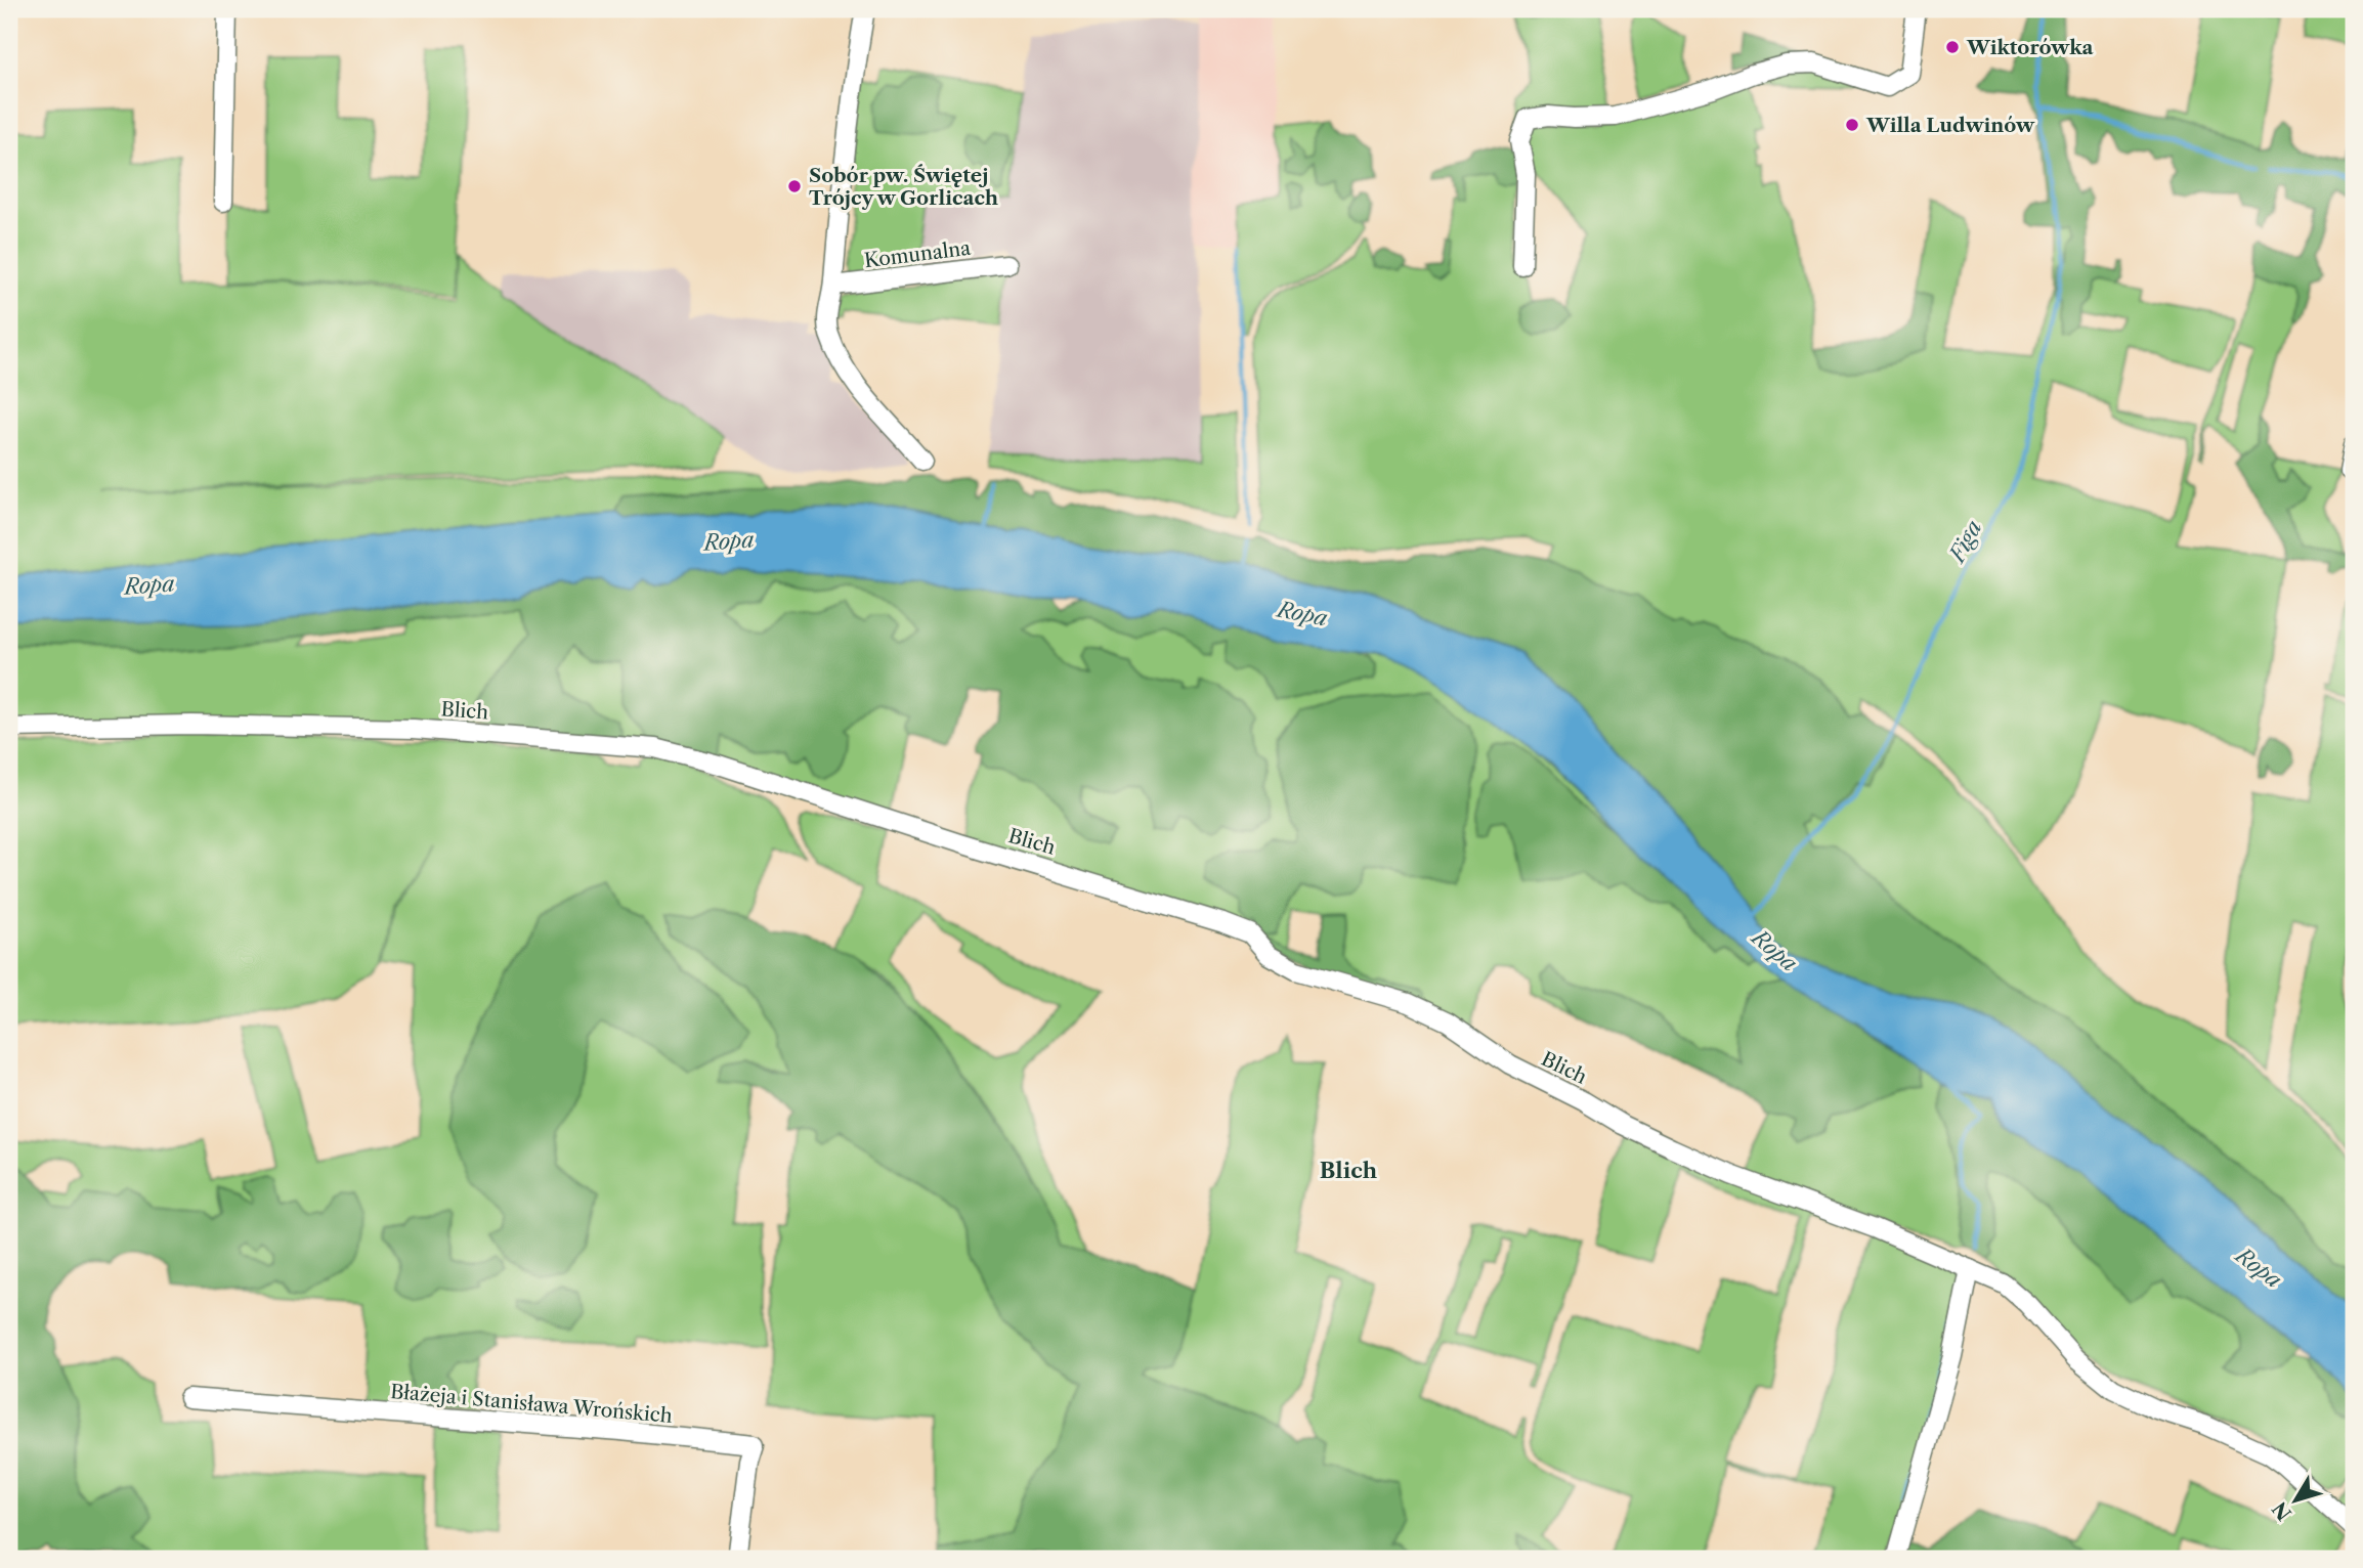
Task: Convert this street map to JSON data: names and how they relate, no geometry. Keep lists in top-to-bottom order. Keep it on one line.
{"streets":{"street":["Komunalna","Blich","Błażeja i Stanisława Wrońskich"]},"districts":["Blich"],"water":["Ropa","Figa"],"places":["Wiktorówka","Willa Ludwinów","Sobór pw. Świętej Trójcy w Gorlicach"],"north":"bottom left"}
